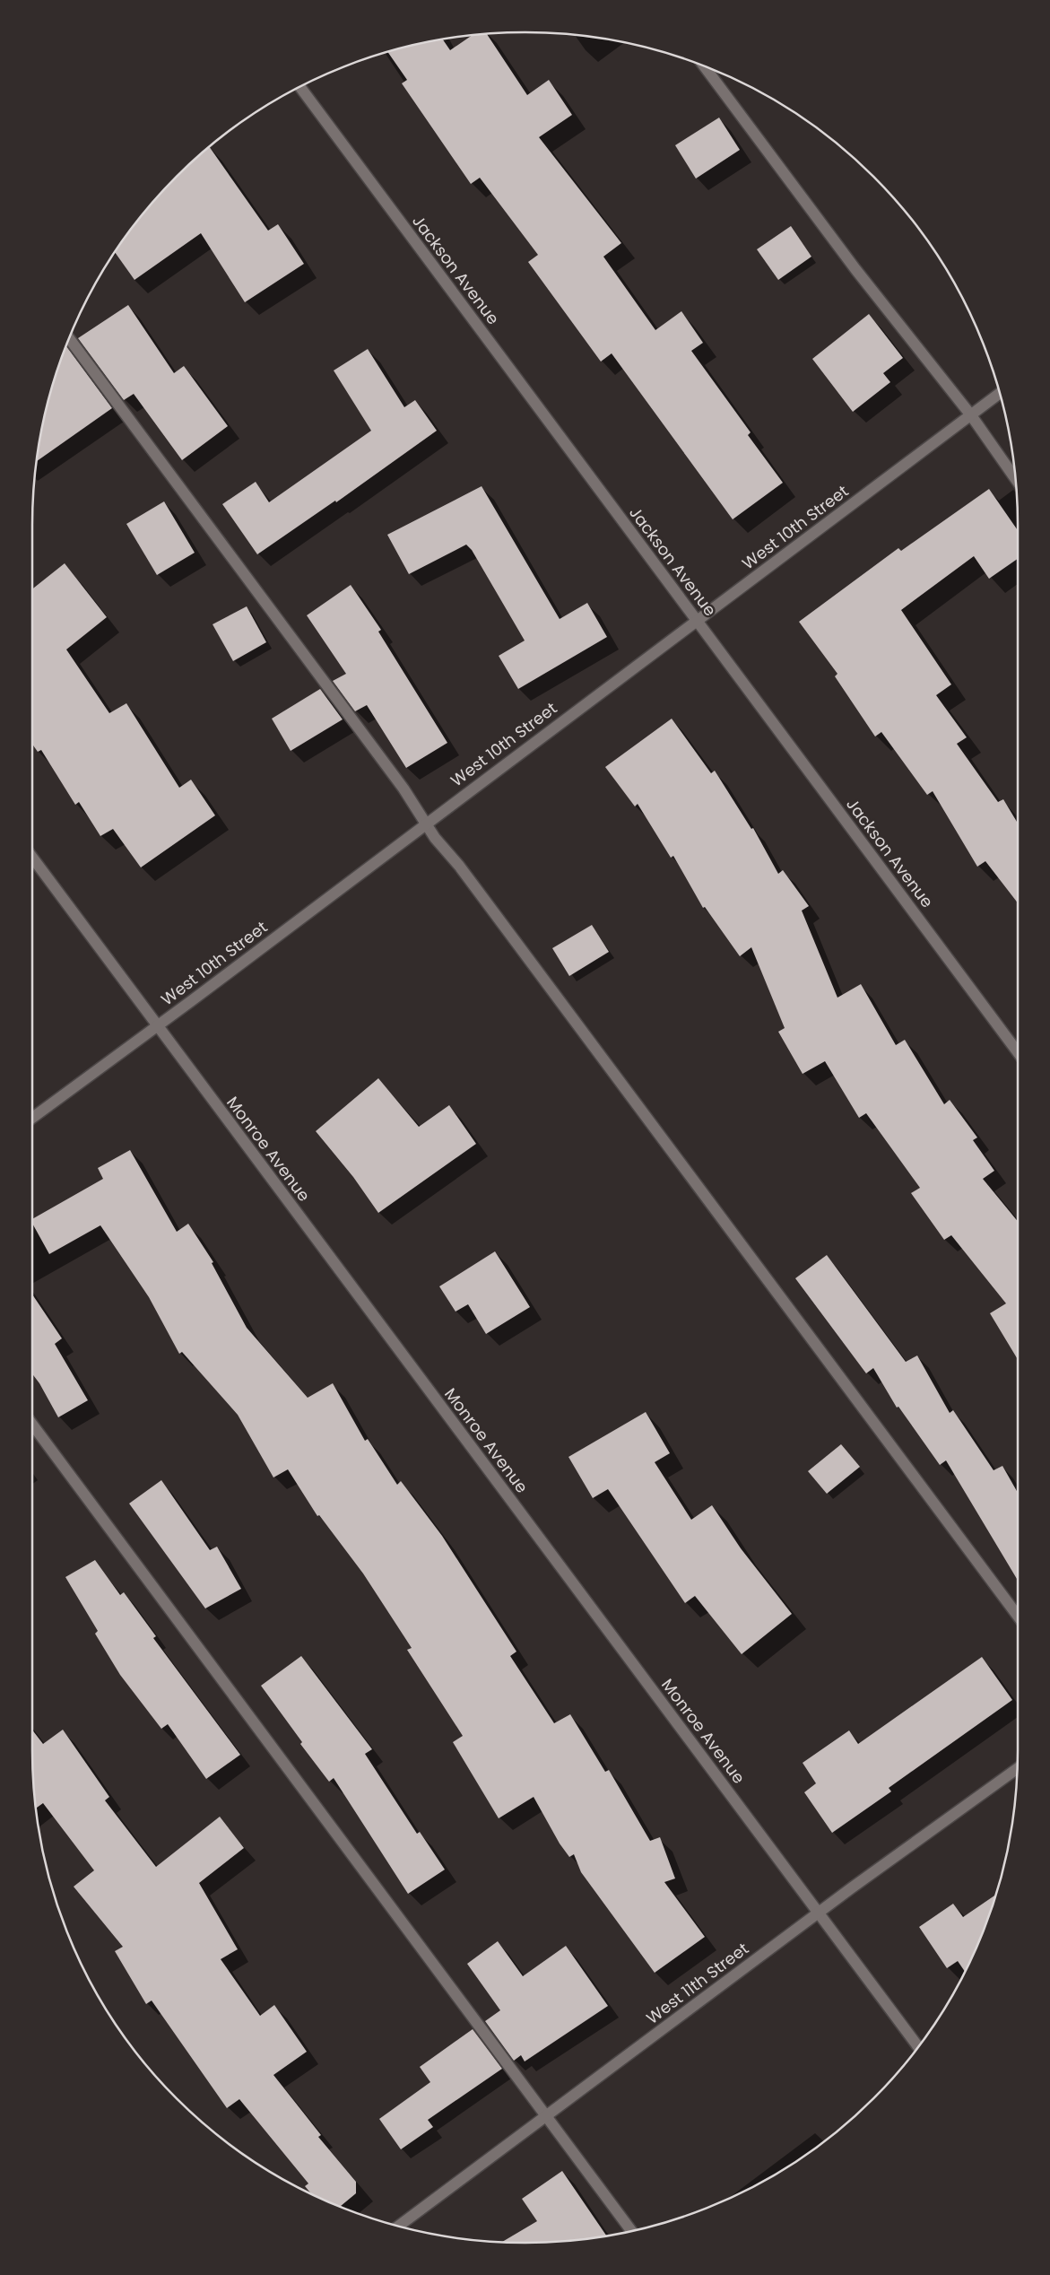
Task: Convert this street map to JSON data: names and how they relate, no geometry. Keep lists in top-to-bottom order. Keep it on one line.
{"streets":{"street":["Jackson Avenue","West 10th Street","Monroe Avenue","West 11th Street"]},"crossings":[["Jackson Avenue","West 10th Street"],["West 10th Street","Monroe Avenue"],["Monroe Avenue","West 11th Street"]]}
